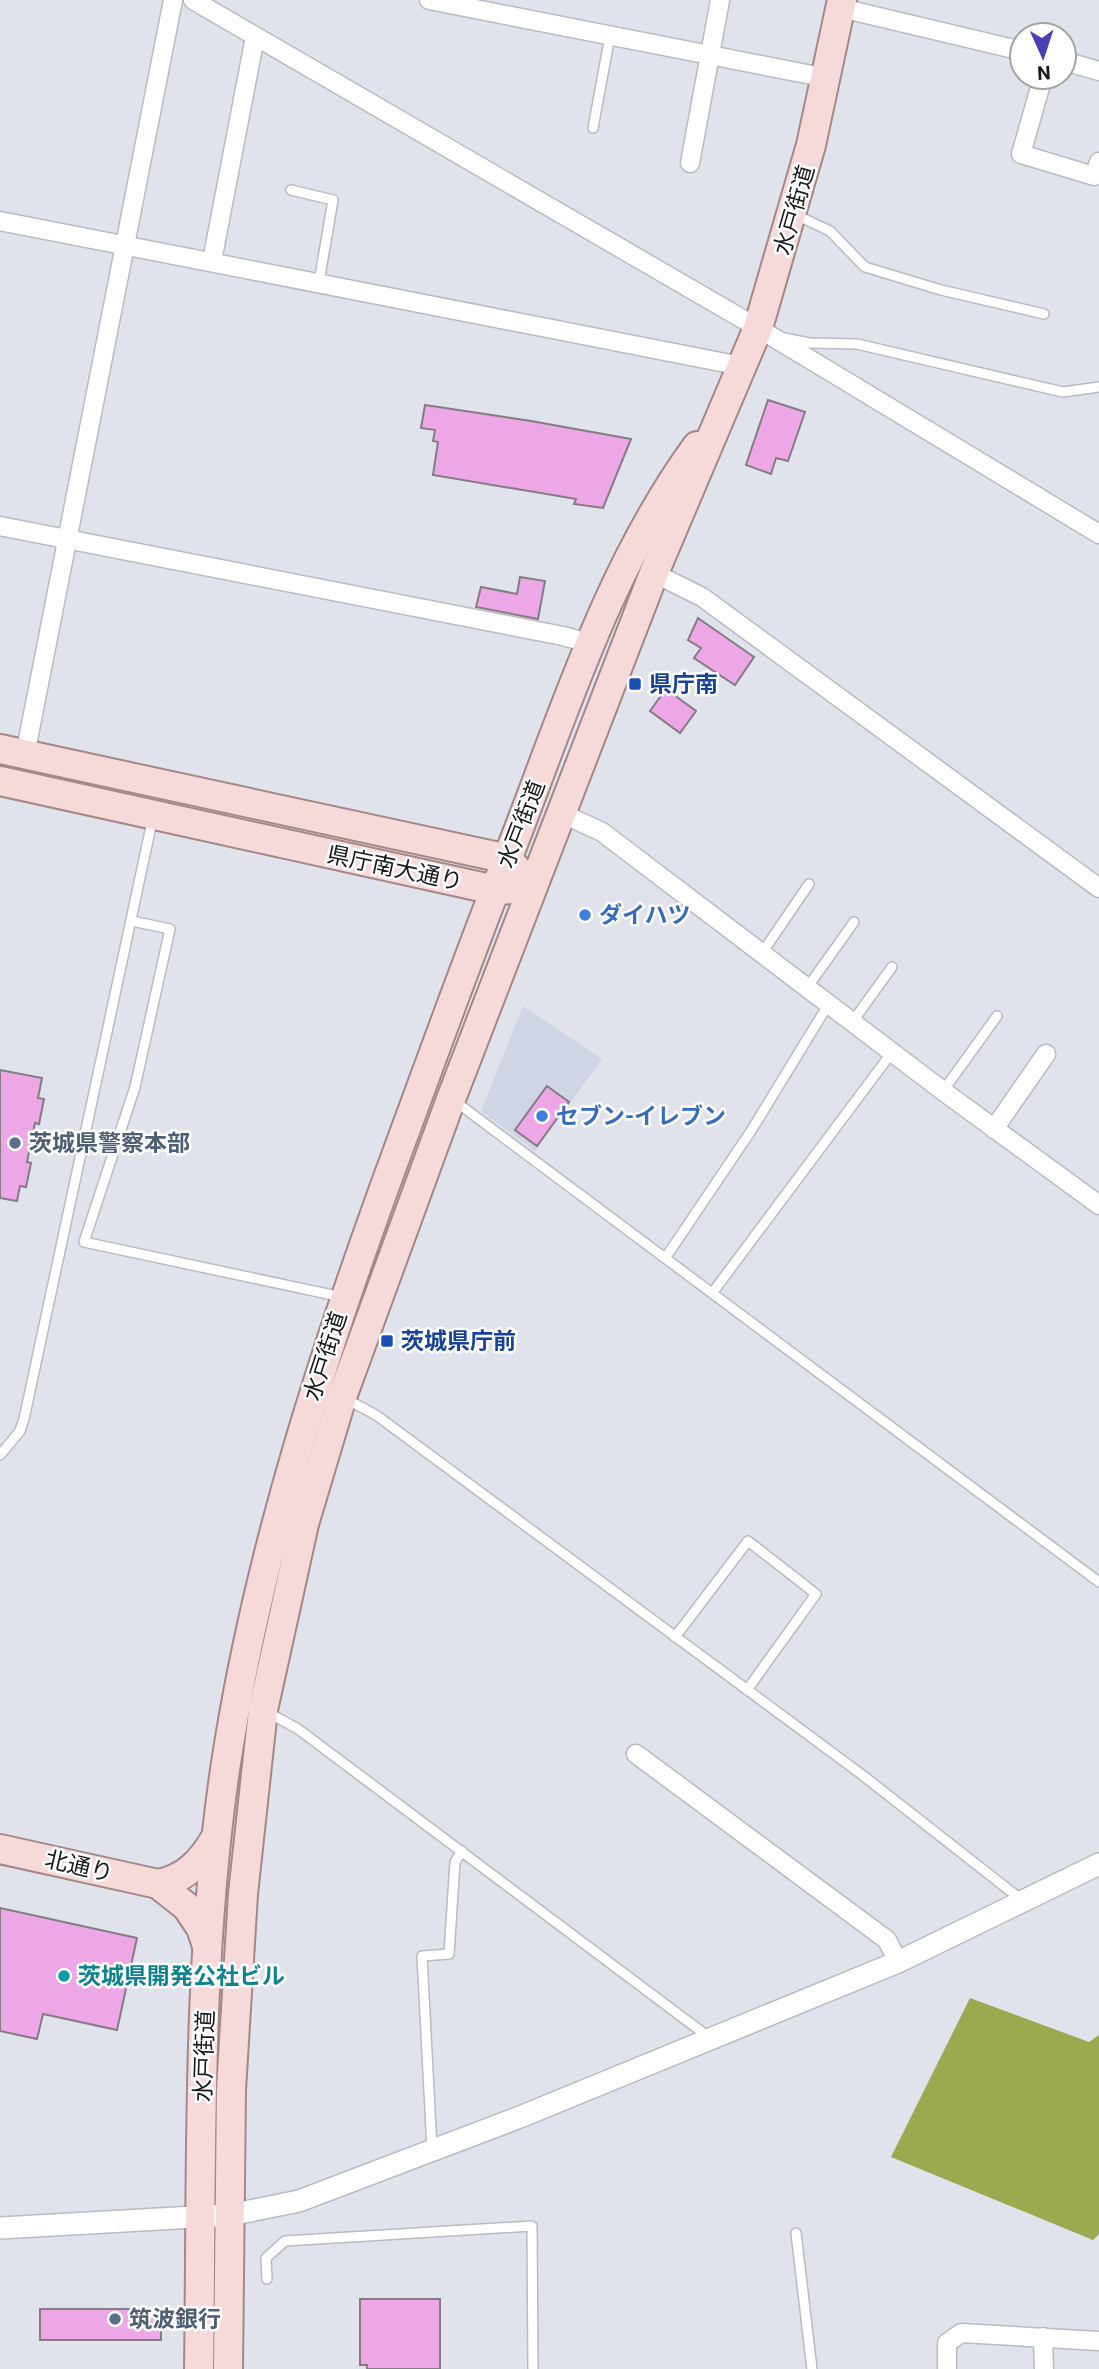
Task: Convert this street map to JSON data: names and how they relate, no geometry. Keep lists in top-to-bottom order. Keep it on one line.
{"streets":{"main road":["水戸街道","県庁南大通り","北通り"]},"crossings":[["水戸街道","県庁南大通り"]],"places":{"transit":["県庁南","茨城県庁前"],"other":["ダイハツ","セブン-イレブン","茨城県警察本部","茨城県開発公社ビル","筑波銀行"]},"north":"bottom"}
